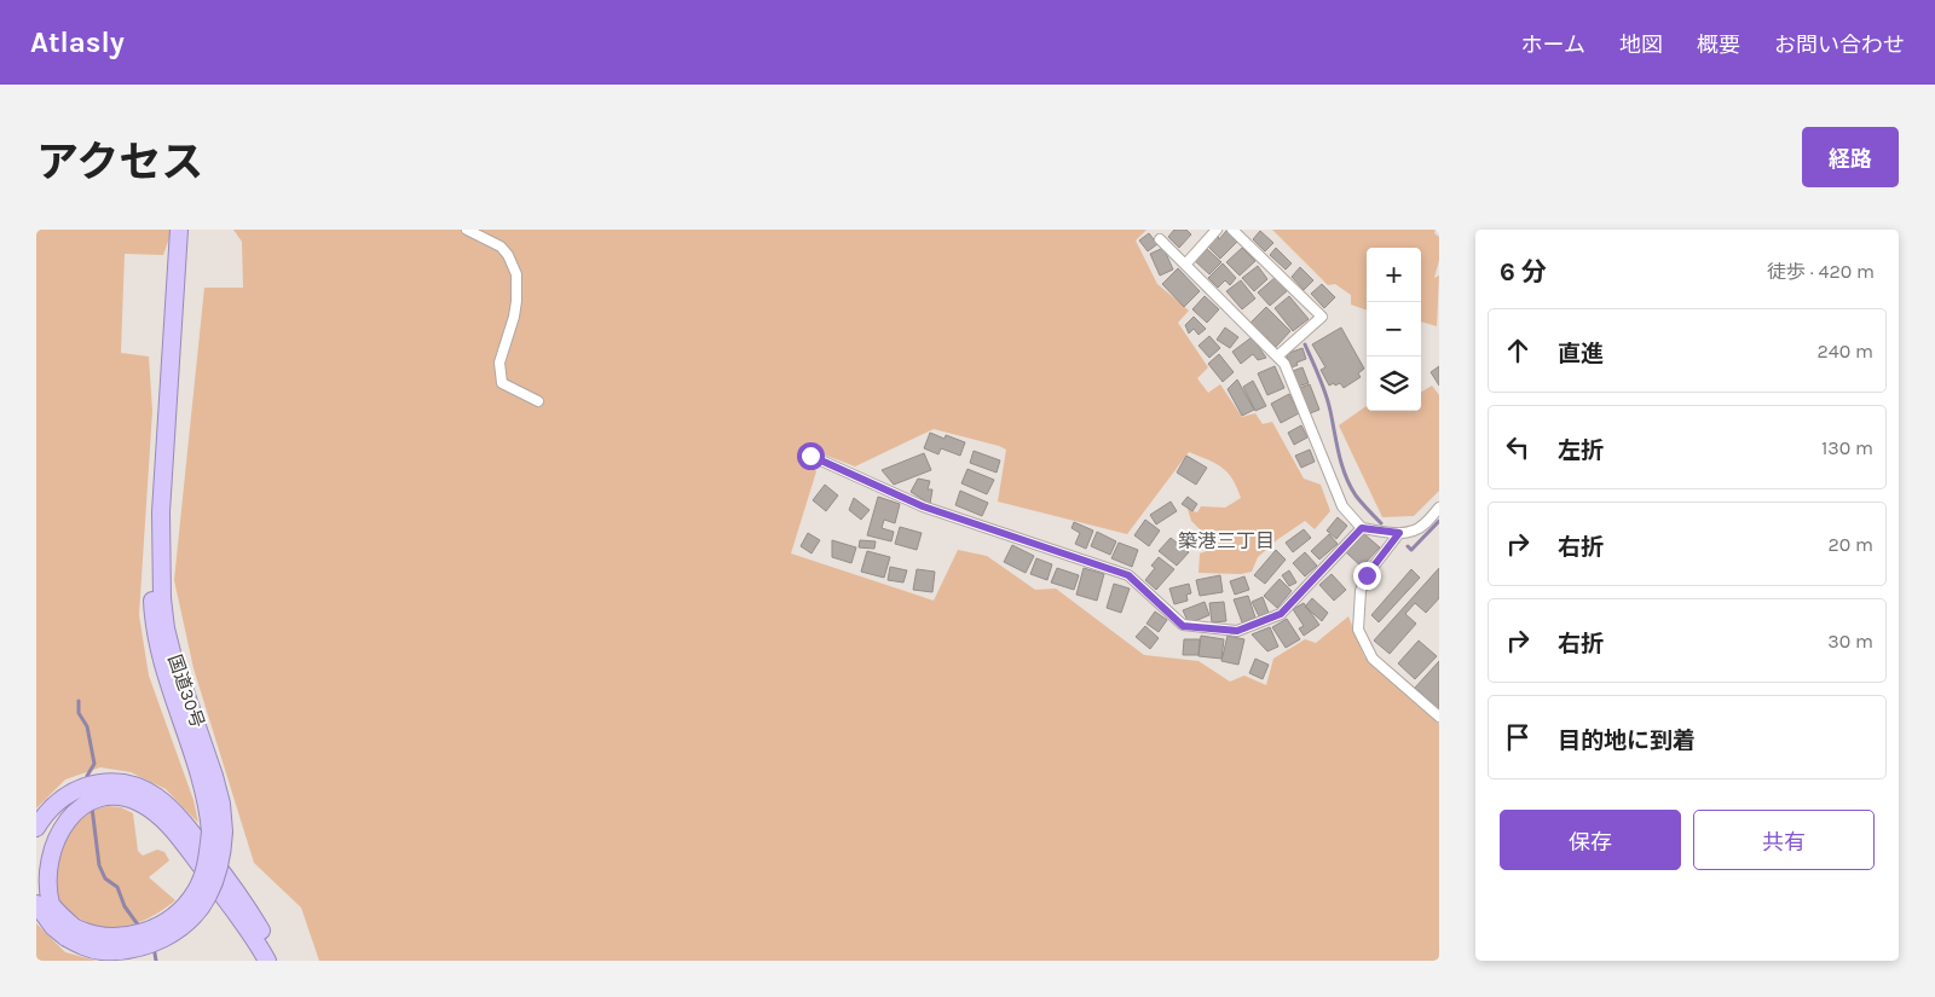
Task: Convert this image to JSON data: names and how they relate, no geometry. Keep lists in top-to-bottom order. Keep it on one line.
{"streets":{"highway":["国道30号"]},"districts":["築港三丁目"],"page":{"header":"Atlasly","nav":["ホーム","地図","概要","お問い合わせ"],"title":"アクセス","buttons":["経路",["保存","共有"]],"heading":["6 分","徒歩 · 420 m"],"map_buttons":["+","−"],"list":[["直進","240 m"],["左折","130 m"],["右折","20 m"],["右折","30 m"],"目的地に到着"]}}
